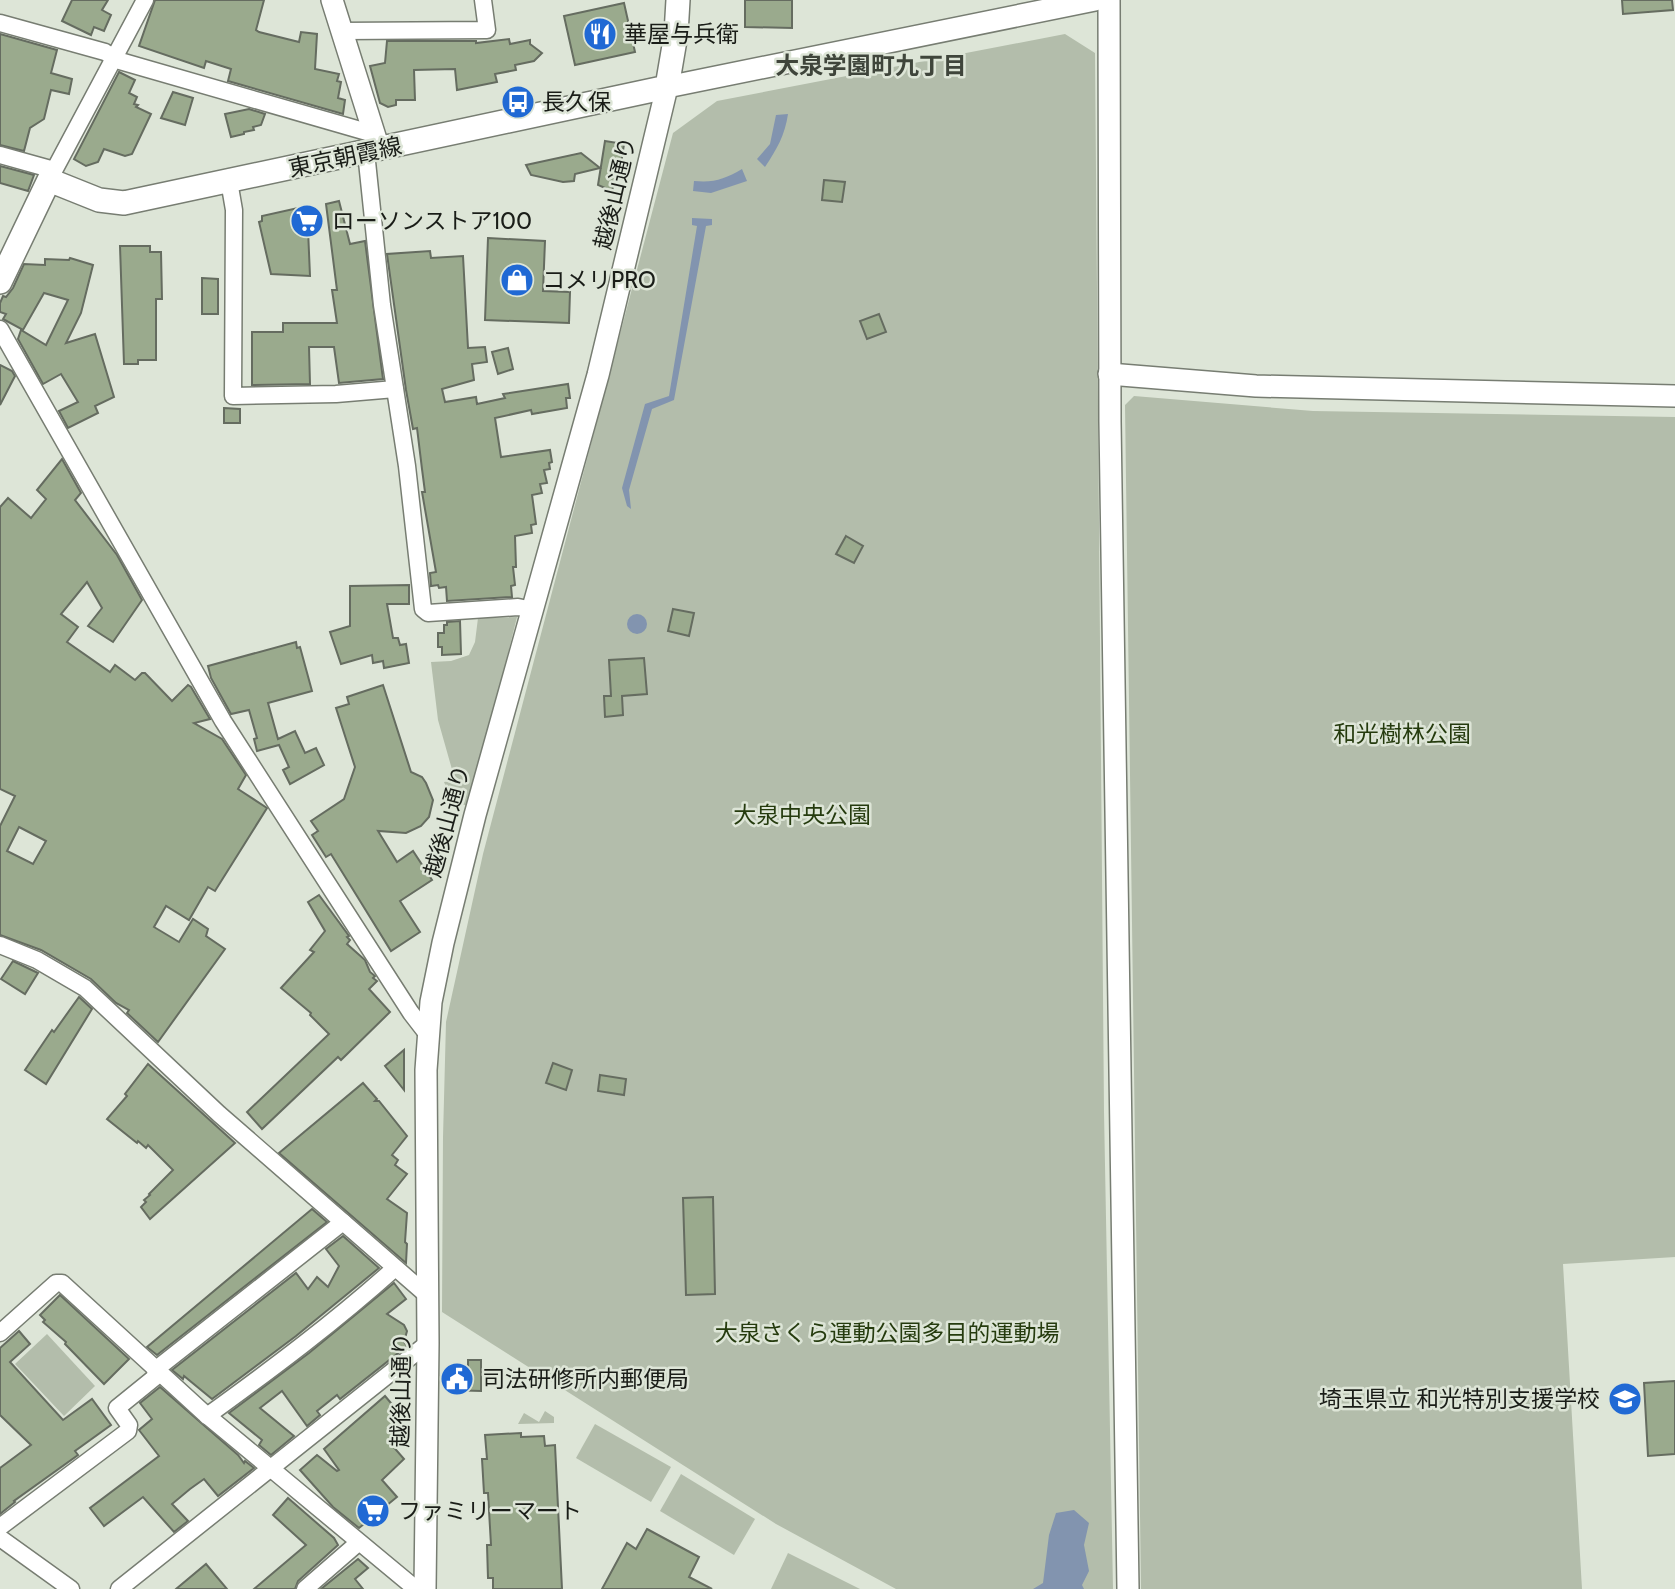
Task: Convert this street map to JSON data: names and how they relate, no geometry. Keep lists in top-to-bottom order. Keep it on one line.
{"streets":{"main road":["東京朝霞線"],"street":["越後山通り"]},"crossings":[["東京朝霞線","越後山通り"]],"districts":["大泉学園町九丁目"],"parks":["和光樹林公園","大泉中央公園","大泉さくら運動公園多目的運動場"],"places":{"restaurant":["華屋与兵衛"],"bus stop":["長久保"],"supermarket":["ローソンストア100","ファミリーマート"],"shop":["コメリPRO"],"public building":["司法研修所内郵便局"],"school or university":["埼玉県立 和光特別支援学校"]}}
